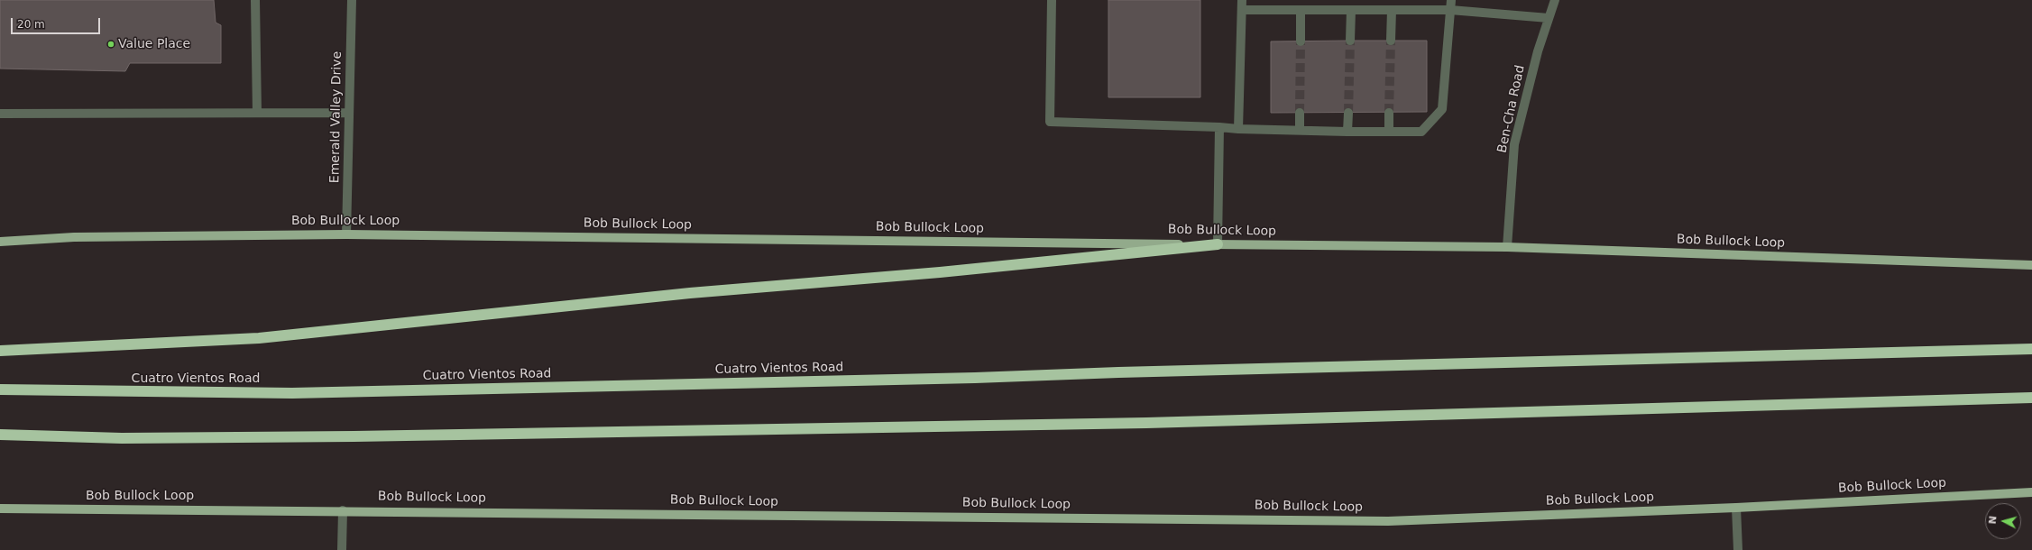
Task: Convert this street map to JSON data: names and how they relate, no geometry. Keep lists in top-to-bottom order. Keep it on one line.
{"streets":{"highway":["Cuatro Vientos Road"],"main road":["Bob Bullock Loop"],"street":["Ben-Cha Road","Emerald Valley Drive"]},"crossings":[["Ben-Cha Road","Bob Bullock Loop"],["Emerald Valley Drive","Bob Bullock Loop"]],"places":["Value Place"],"scale_bar":"20 m","north":"left"}
